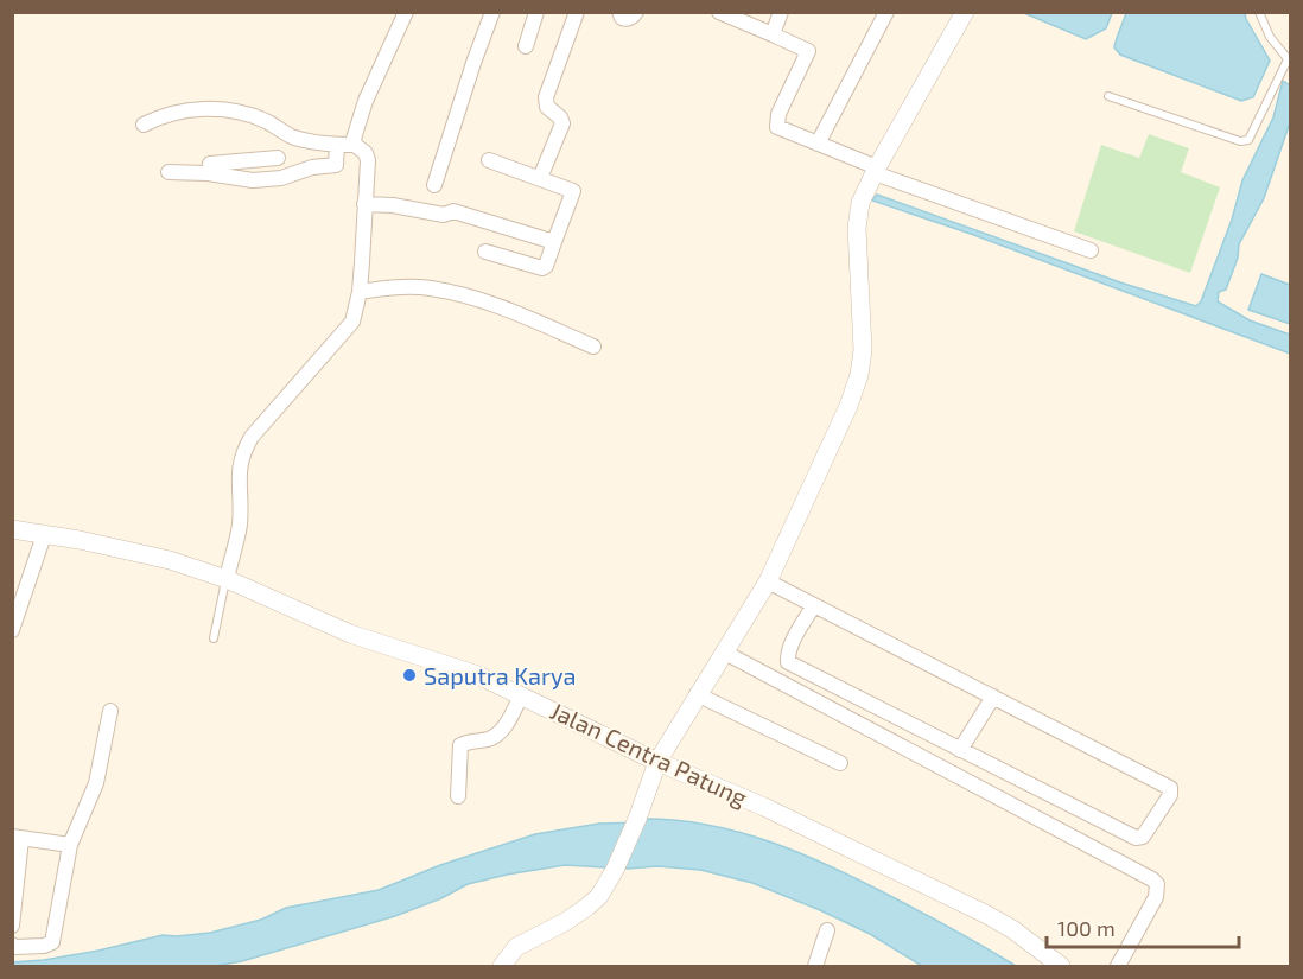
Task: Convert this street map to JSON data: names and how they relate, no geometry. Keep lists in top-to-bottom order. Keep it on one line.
{"streets":{"street":["Jalan Centra Patung"]},"places":["Saputra Karya"],"scale_bar":"100 m"}
